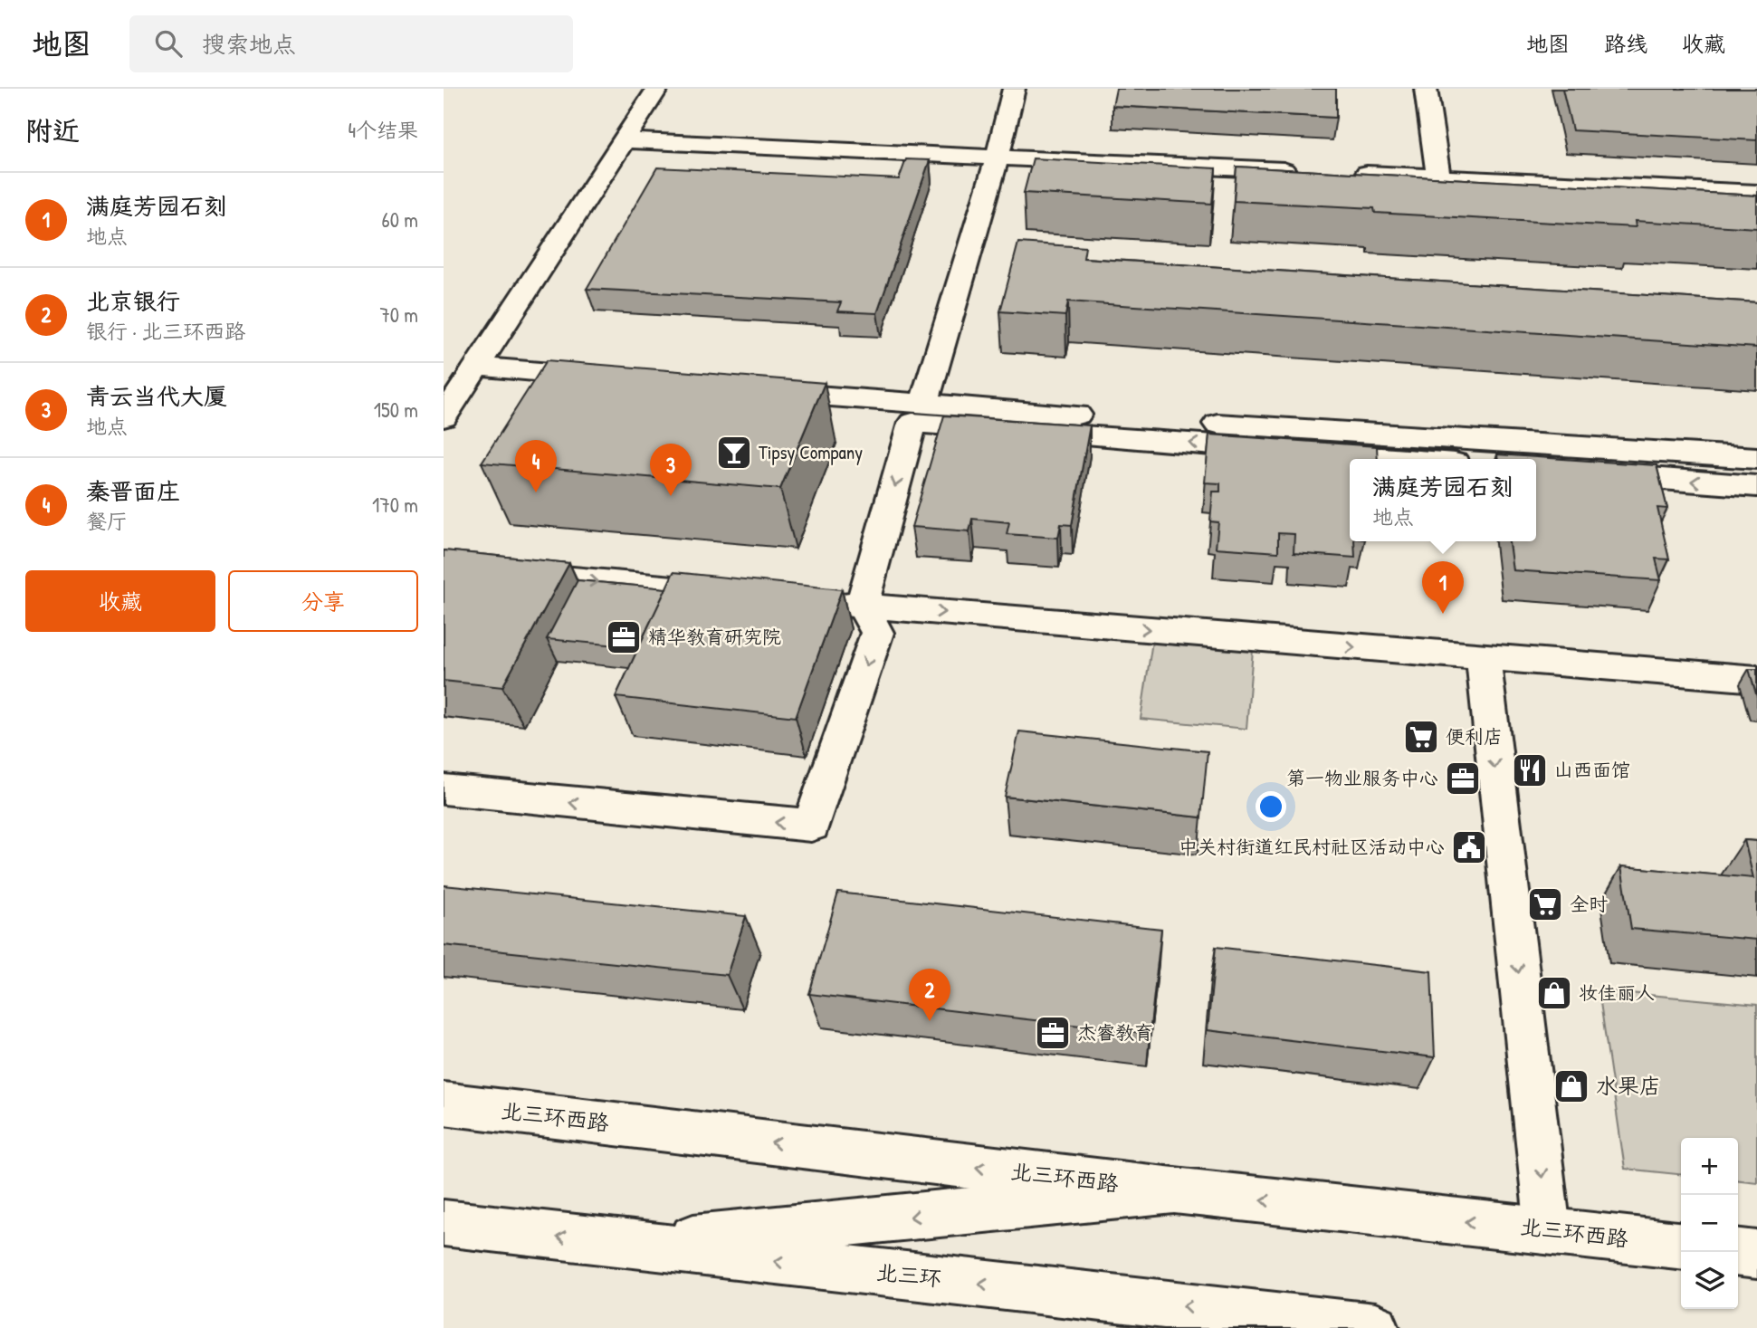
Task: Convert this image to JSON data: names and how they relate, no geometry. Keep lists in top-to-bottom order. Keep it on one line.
{"streets":{"main road":["北三环西路","北三环"]},"places":{"bar":["Tipsy Company"],"office":["精华教育研究院","第一物业服务中心","杰睿教育"],"supermarket":["便利店","全时"],"restaurant":["山西面馆"],"public building":["中关村街道红民村社区活动中心"],"shop":["妆佳丽人","水果店"]},"page":{"header":"地图","search":"搜索地点","nav":["地图","路线","收藏"],"heading":["附近","4个结果"],"list":[{"mark":"1","name":"满庭芳园石刻","note":"地点","value":"60 m"},{"mark":"2","name":"北京银行","note":"银行 · 北三环西路","value":"70 m"},{"mark":"3","name":"青云当代大厦","note":"地点","value":"150 m"},{"mark":"4","name":"秦晋面庄","note":"餐厅","value":"170 m"}],"pins":["4","3","1","2"],"popup":["满庭芳园石刻","地点"],"buttons":["收藏","分享"],"map_buttons":["+","−"]}}
